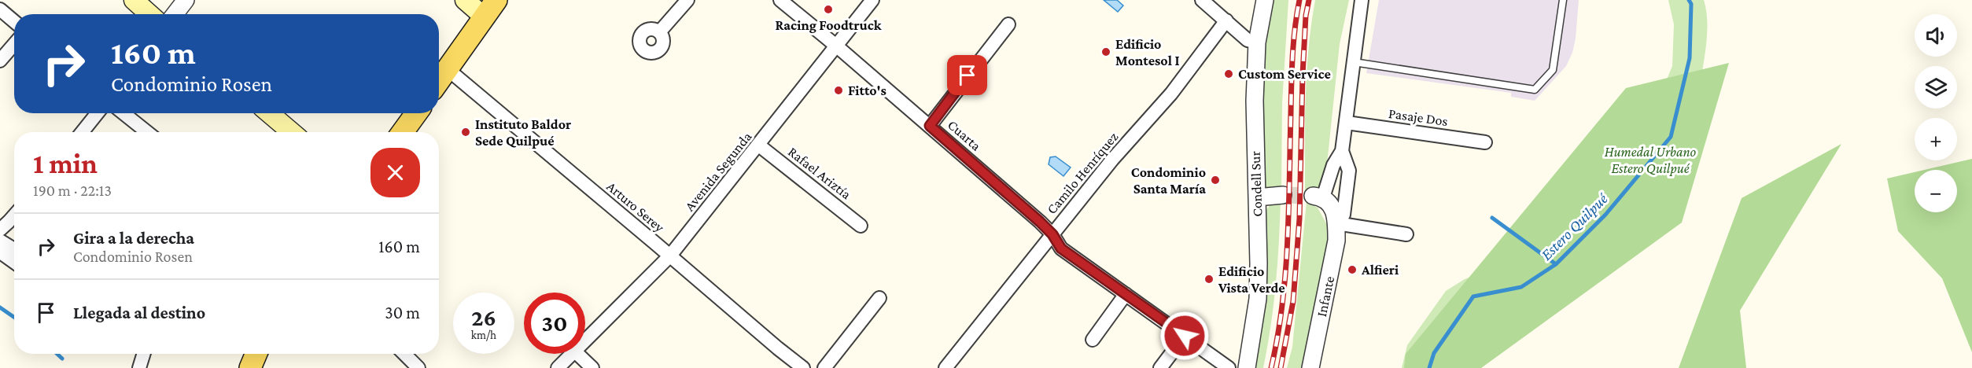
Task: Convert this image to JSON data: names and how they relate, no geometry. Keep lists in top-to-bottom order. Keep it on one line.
{"streets":{"street":["Pasaje Dos","Cuarta","Avenida Segunda","Rafael Ariztía","Camilo Henríquez","Condell Sur","Arturo Serey","Infante"]},"crossings":[["Pasaje Dos","Infante"],["Cuarta","Avenida Segunda"],["Cuarta","Camilo Henríquez"],["Avenida Segunda","Rafael Ariztía"],["Avenida Segunda","Arturo Serey"]],"water":["Estero Quilpué"],"parks":["Humedal Urbano Estero Quilpué"],"places":["Racing Foodtruck","Edificio Montesol I","Custom Service","Fitto's","Instituto Baldor Sede Quilpué","Condominio Santa María","Alfieri","Edificio Vista Verde"],"page":{"map_buttons":["+","−"],"turn":["160 m","Condominio Rosen"],"heading":["1 min","190 m · 22:13"],"list":[{"name":"Gira a la derecha","note":"Condominio Rosen","value":"160 m"},{"name":"Llegada al destino","value":"30 m"}],"speed":"26 km/h","limit":"30"}}
